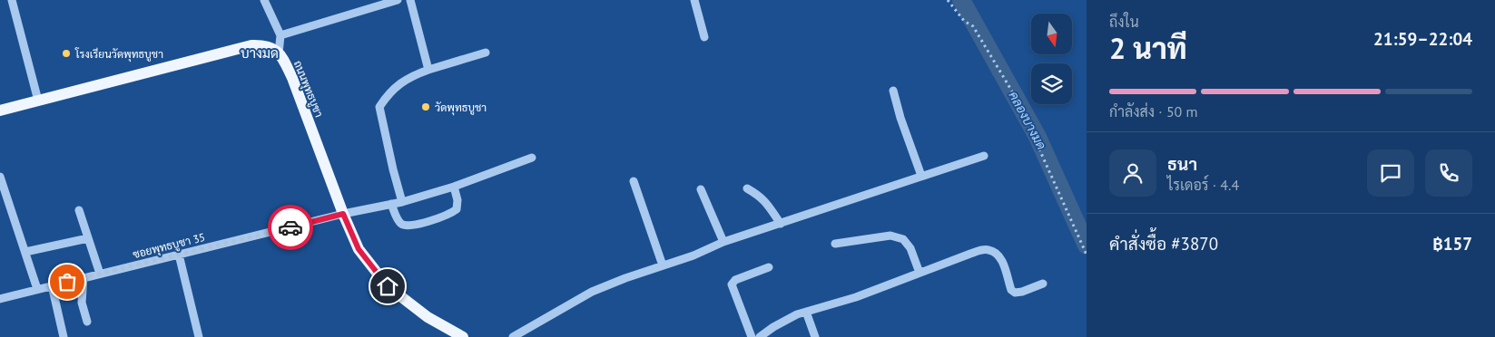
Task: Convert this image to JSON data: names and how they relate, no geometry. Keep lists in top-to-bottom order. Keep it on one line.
{"streets":{"main road":["ถนนพุทธบูชา"],"street":["ซอยพุทธบูชา 35"]},"crossings":[["ถนนพุทธบูชา","ซอยพุทธบูชา 35"]],"districts":["บางมด"],"water":["คลองบางมด"],"places":["โรงเรียนวัดพุทธบูชา","วัดพุทธบูชา"],"north":"bottom","page":{"heading":["2 นาที","ถึงใน","21:59–22:04"],"panel":["ธนา","ไรเดอร์ · 4.4","คำสั่งซื้อ #3870","฿157"],"bar":"กำลังส่ง · 50 m"}}
